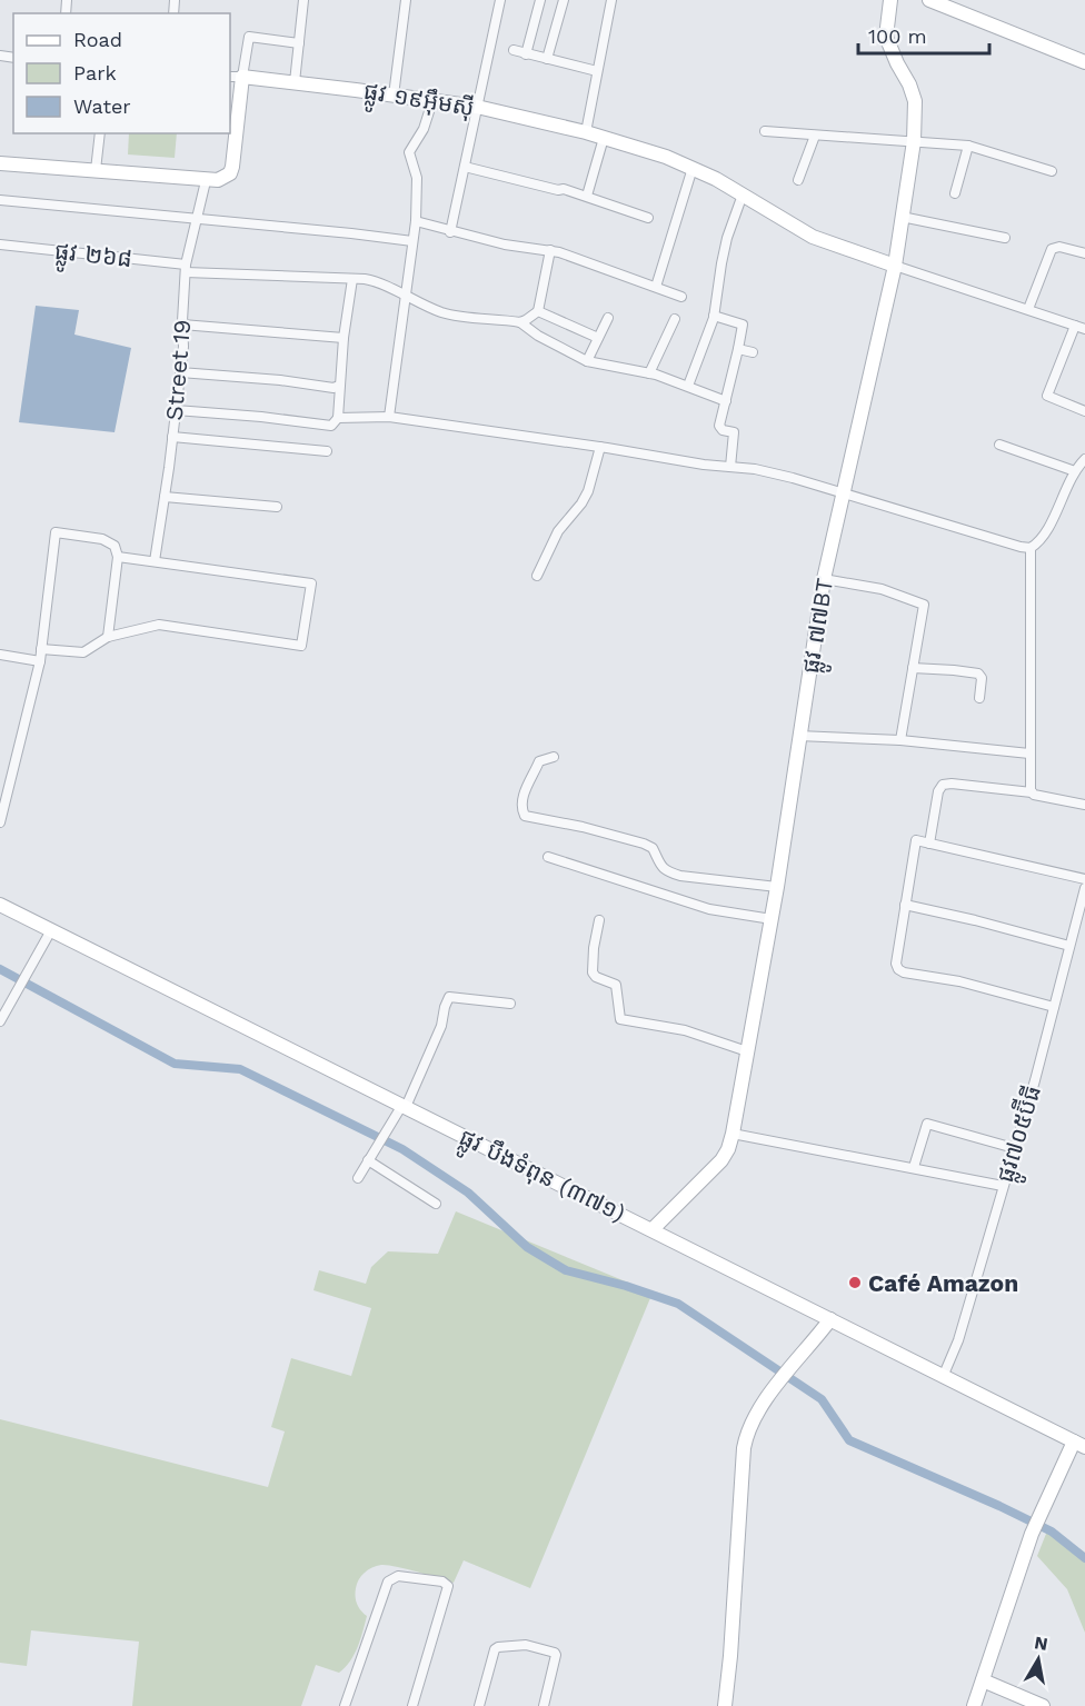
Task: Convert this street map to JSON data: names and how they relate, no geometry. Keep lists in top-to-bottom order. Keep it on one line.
{"streets":{"street":["ផ្លូវ ១៩អ៊ឹមស៊ី","ផ្លូវ ២៦៨","Street 19","ផ្លូវ ៧៧BT","ផ្លូវ៧០៥ប៊ីធី","ផ្លូវ បឹងទំពុន (៣៧១)"]},"crossings":[["ផ្លូវ ១៩អ៊ឹមស៊ី","ផ្លូវ ៧៧BT"],["ផ្លូវ ២៦៨","Street 19"],["ផ្លូវ ៧៧BT","ផ្លូវ បឹងទំពុន (៣៧១)"],["ផ្លូវ៧០៥ប៊ីធី","ផ្លូវ បឹងទំពុន (៣៧១)"]],"places":["Café Amazon"],"legend":["Road","Park","Water"],"scale_bar":"100 m","north":"top"}
